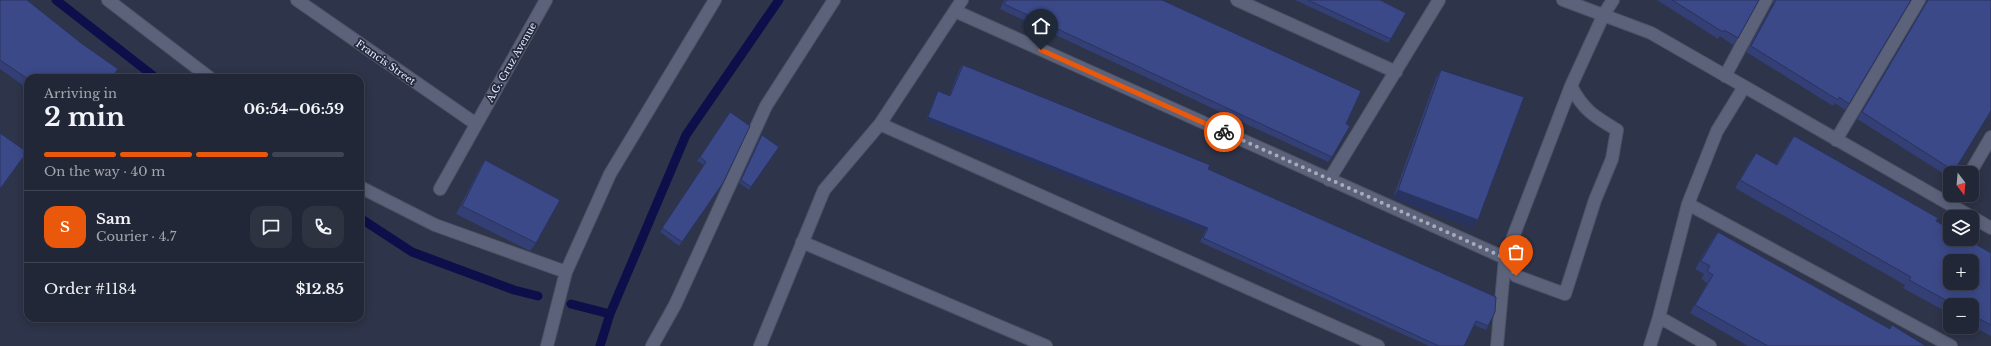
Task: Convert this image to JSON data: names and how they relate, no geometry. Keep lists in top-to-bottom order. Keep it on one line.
{"streets":{"street":["Francis Street","A.G. Cruz Avenue"]},"crossings":[["Francis Street","A.G. Cruz Avenue"]],"north":"bottom","page":{"heading":["2 min","Arriving in","06:54–06:59"],"panel":["Sam","Courier · 4.7","Order #1184","$12.85"],"bar":"On the way · 40 m","map_buttons":["+","−"],"round":"S"}}
